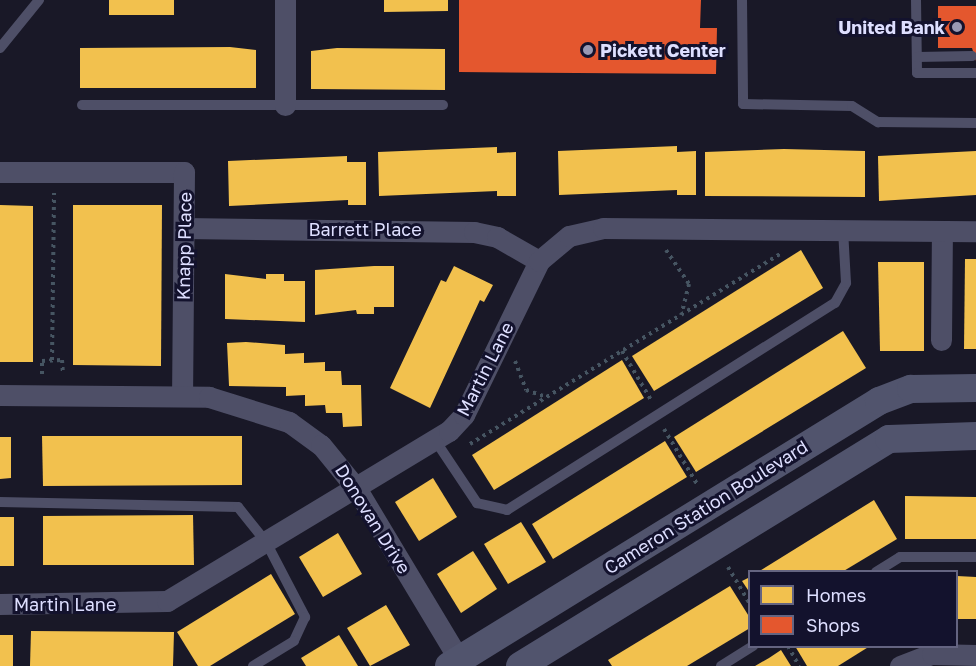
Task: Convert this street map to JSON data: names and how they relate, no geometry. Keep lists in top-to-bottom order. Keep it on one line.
{"streets":{"street":["Barrett Place","Knapp Place","Martin Lane","Cameron Station Boulevard","Donovan Drive"]},"crossings":[["Barrett Place","Knapp Place"],["Barrett Place","Martin Lane"],["Knapp Place","Donovan Drive"],["Martin Lane","Donovan Drive"],["Cameron Station Boulevard","Donovan Drive"]],"places":["United Bank","Pickett Center"],"legend":["Homes","Shops"]}
